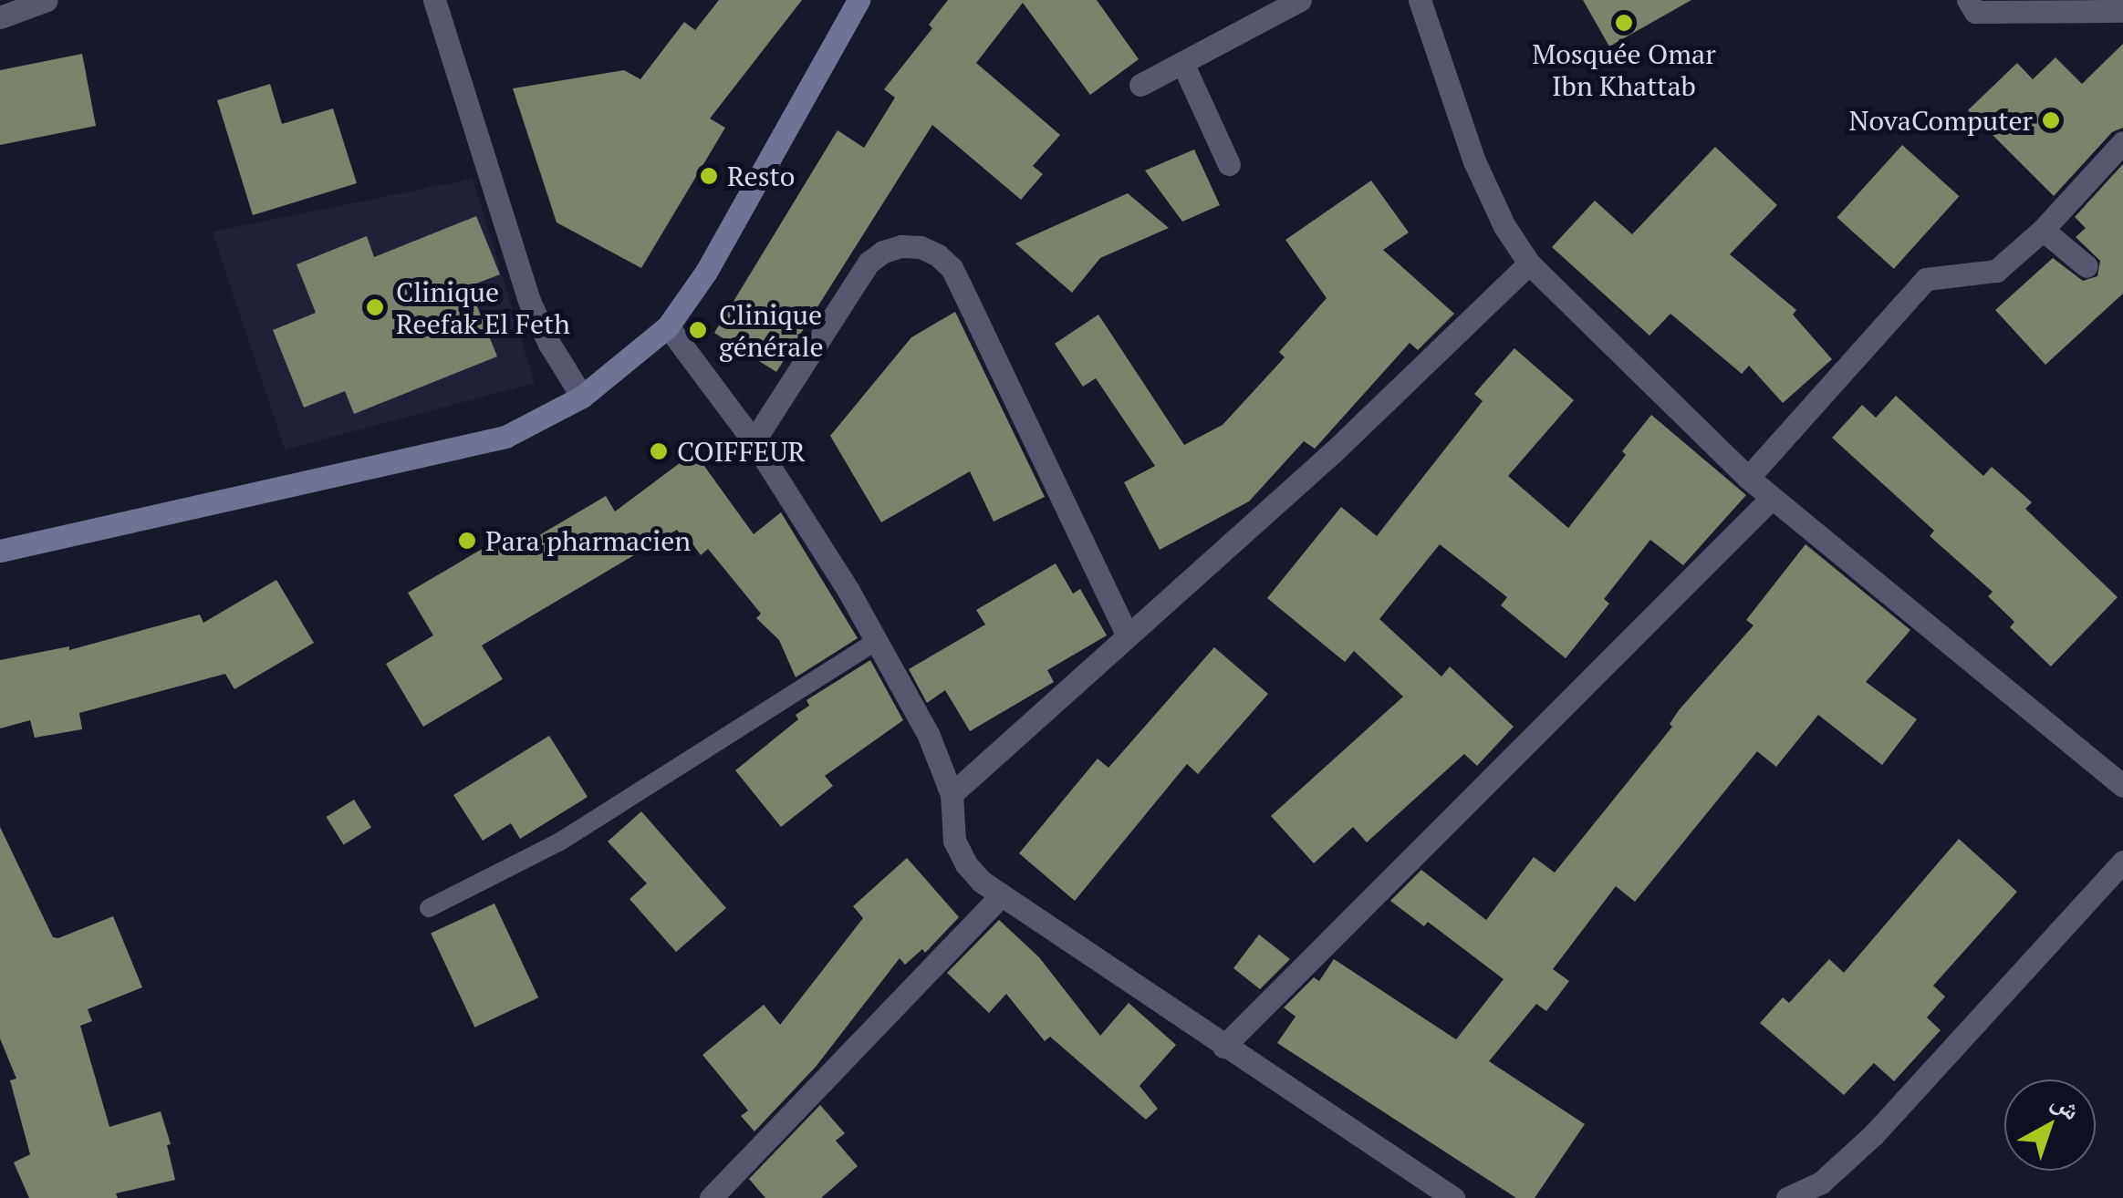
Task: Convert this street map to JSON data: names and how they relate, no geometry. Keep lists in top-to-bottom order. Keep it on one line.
{"places":["Mosquée Omar Ibn Khattab","NovaComputer","Resto","Clinique Reefak El Feth","Clinique générale","COIFFEUR","Para pharmacien"],"north":"top right"}
